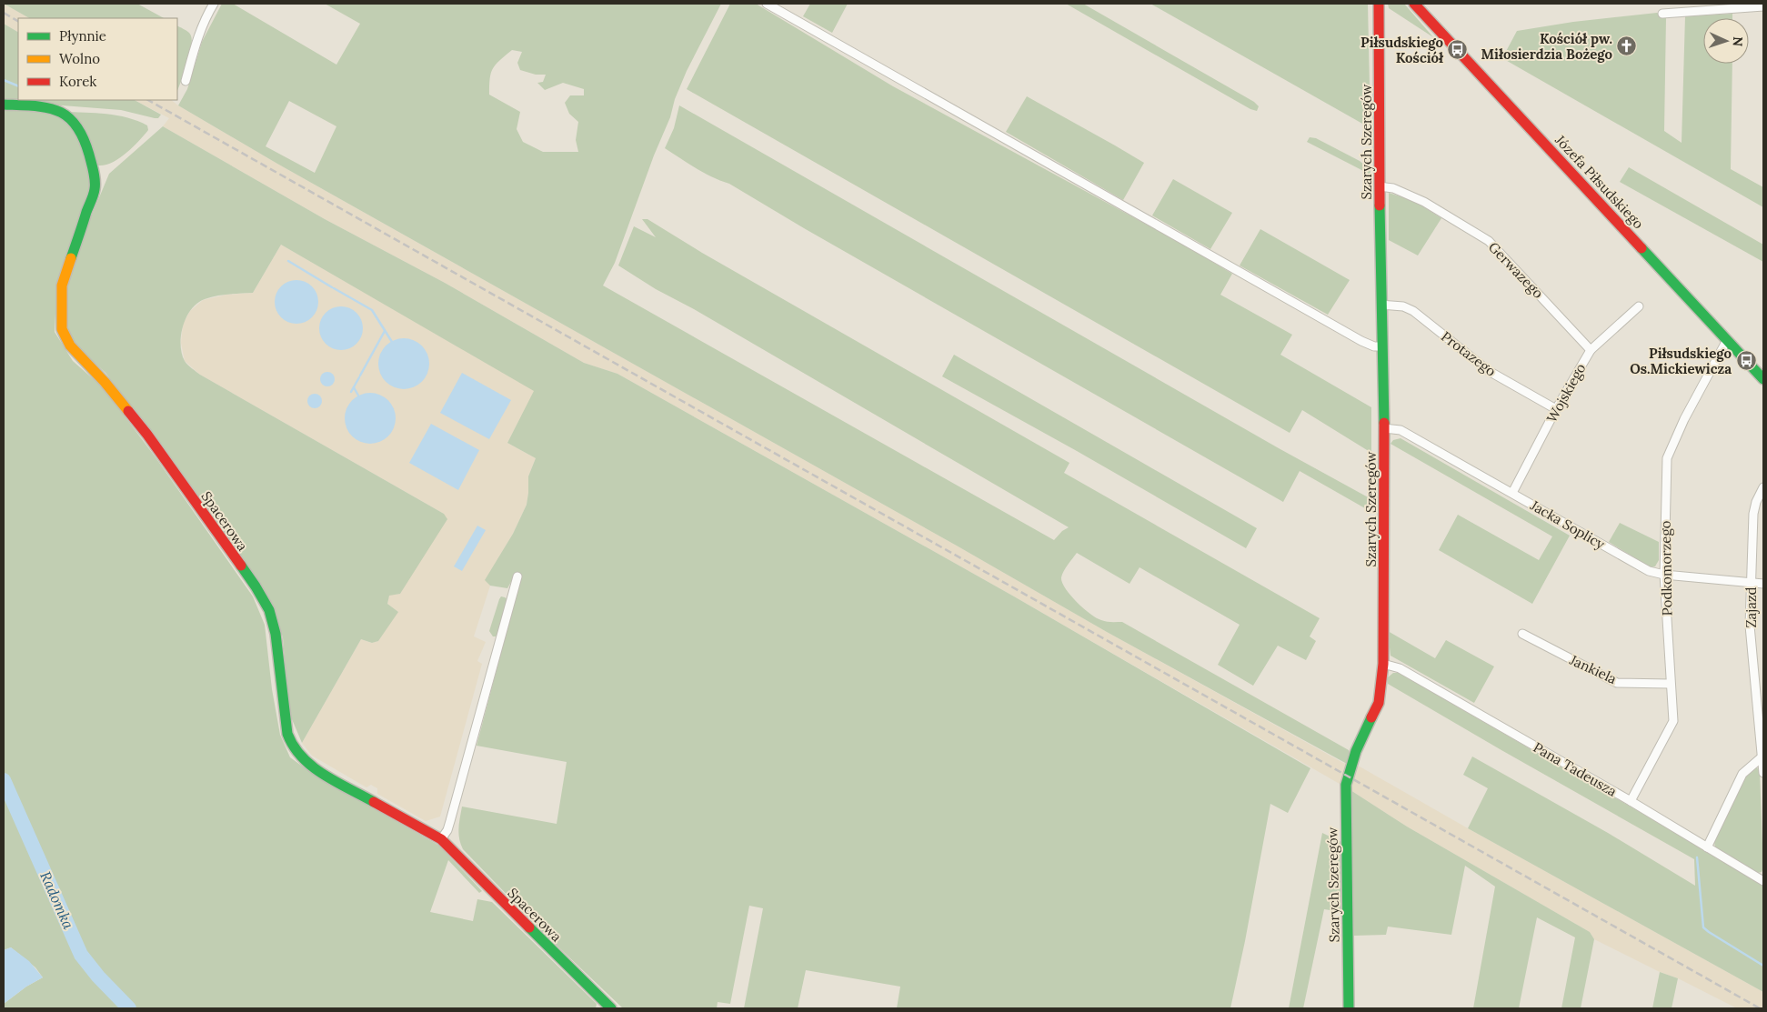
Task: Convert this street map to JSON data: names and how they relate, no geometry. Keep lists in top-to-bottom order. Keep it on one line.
{"streets":{"street":["Szarych Szeregów","Józefa Piłsudskiego","Gerwazego","Protazego","Wojskiego","Spacerowa","Jacka Soplicy","Podkomorzego","Zajazd","Jankiela","Pana Tadeusza"]},"crossings":[["Szarych Szeregów","Gerwazego"],["Szarych Szeregów","Protazego"],["Szarych Szeregów","Jacka Soplicy"],["Szarych Szeregów","Pana Tadeusza"],["Józefa Piłsudskiego","Podkomorzego"],["Gerwazego","Wojskiego"],["Protazego","Wojskiego"],["Wojskiego","Jacka Soplicy"],["Jacka Soplicy","Podkomorzego"],["Jacka Soplicy","Zajazd"],["Podkomorzego","Jankiela"],["Podkomorzego","Pana Tadeusza"]],"water":["Radomka"],"places":{"church":["Kościół pw. Miłosierdzia Bożego"],"bus stop":["Piłsudskiego Kościół","Piłsudskiego Os.Mickiewicza"]},"legend":["Płynnie","Wolno","Korek"],"north":"right"}
